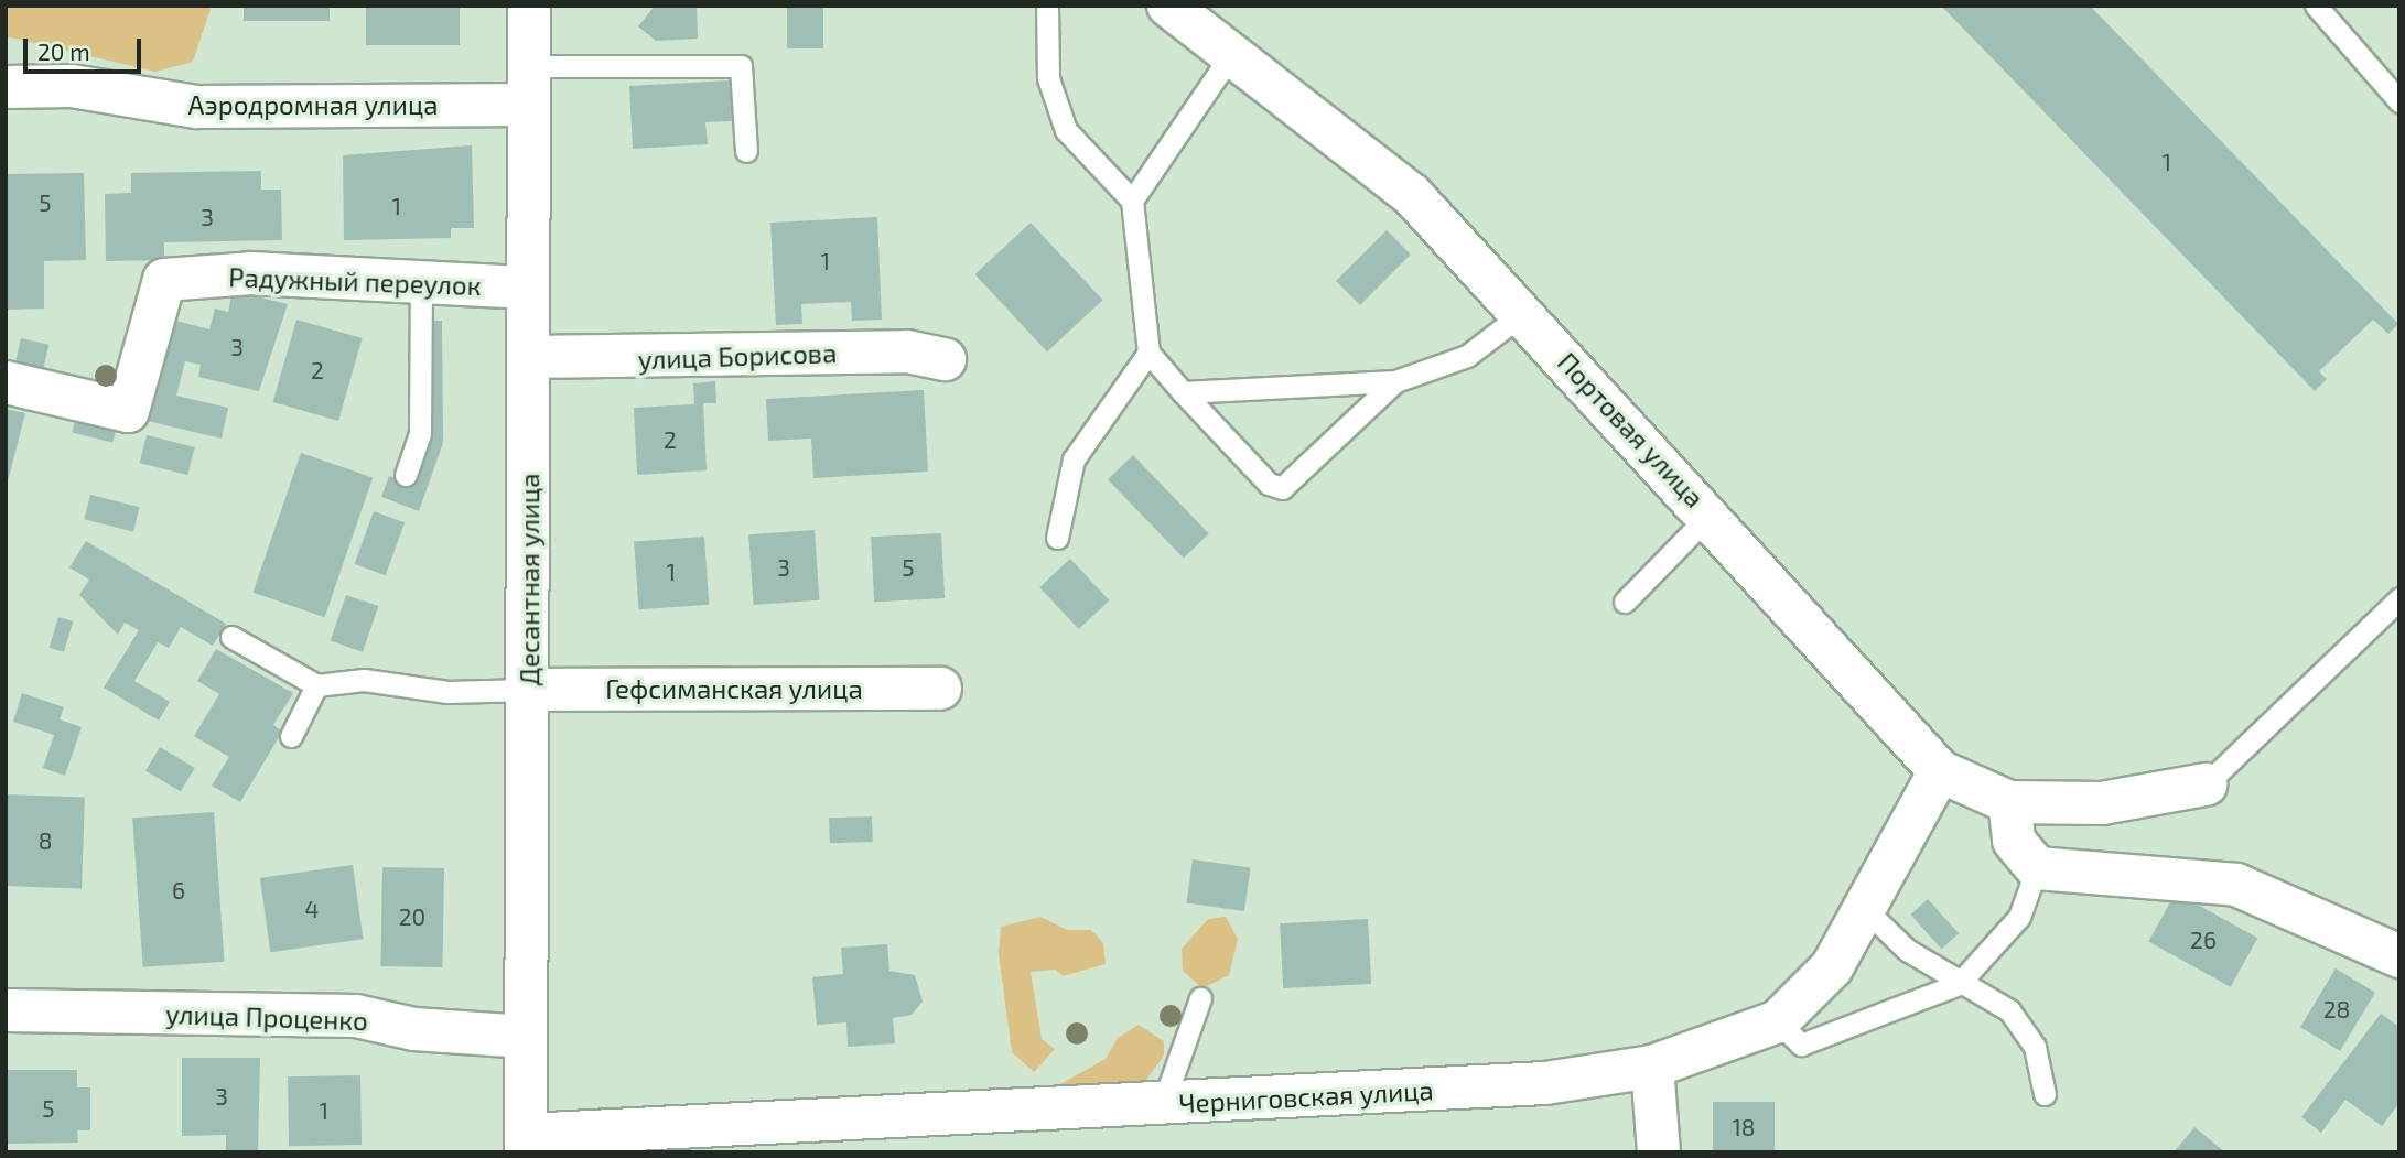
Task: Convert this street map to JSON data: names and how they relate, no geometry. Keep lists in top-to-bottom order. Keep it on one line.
{"streets":{"street":["Аэродромная улица","Радужный переулок","улица Борисова","Портовая улица","Десантная улица","Гефсиманская улица","улица Проценко","Черниговская улица"]},"crossings":[["Аэродромная улица","Десантная улица"],["Радужный переулок","Десантная улица"],["улица Борисова","Десантная улица"],["Портовая улица","Черниговская улица"],["Десантная улица","Гефсиманская улица"],["Десантная улица","улица Проценко"],["Десантная улица","Черниговская улица"]],"house_numbers":["1","5","1","3","1","3","2","2","3","5","1","8","6","4","20","26","28","3","5","1","18"],"scale_bar":"20 m"}
